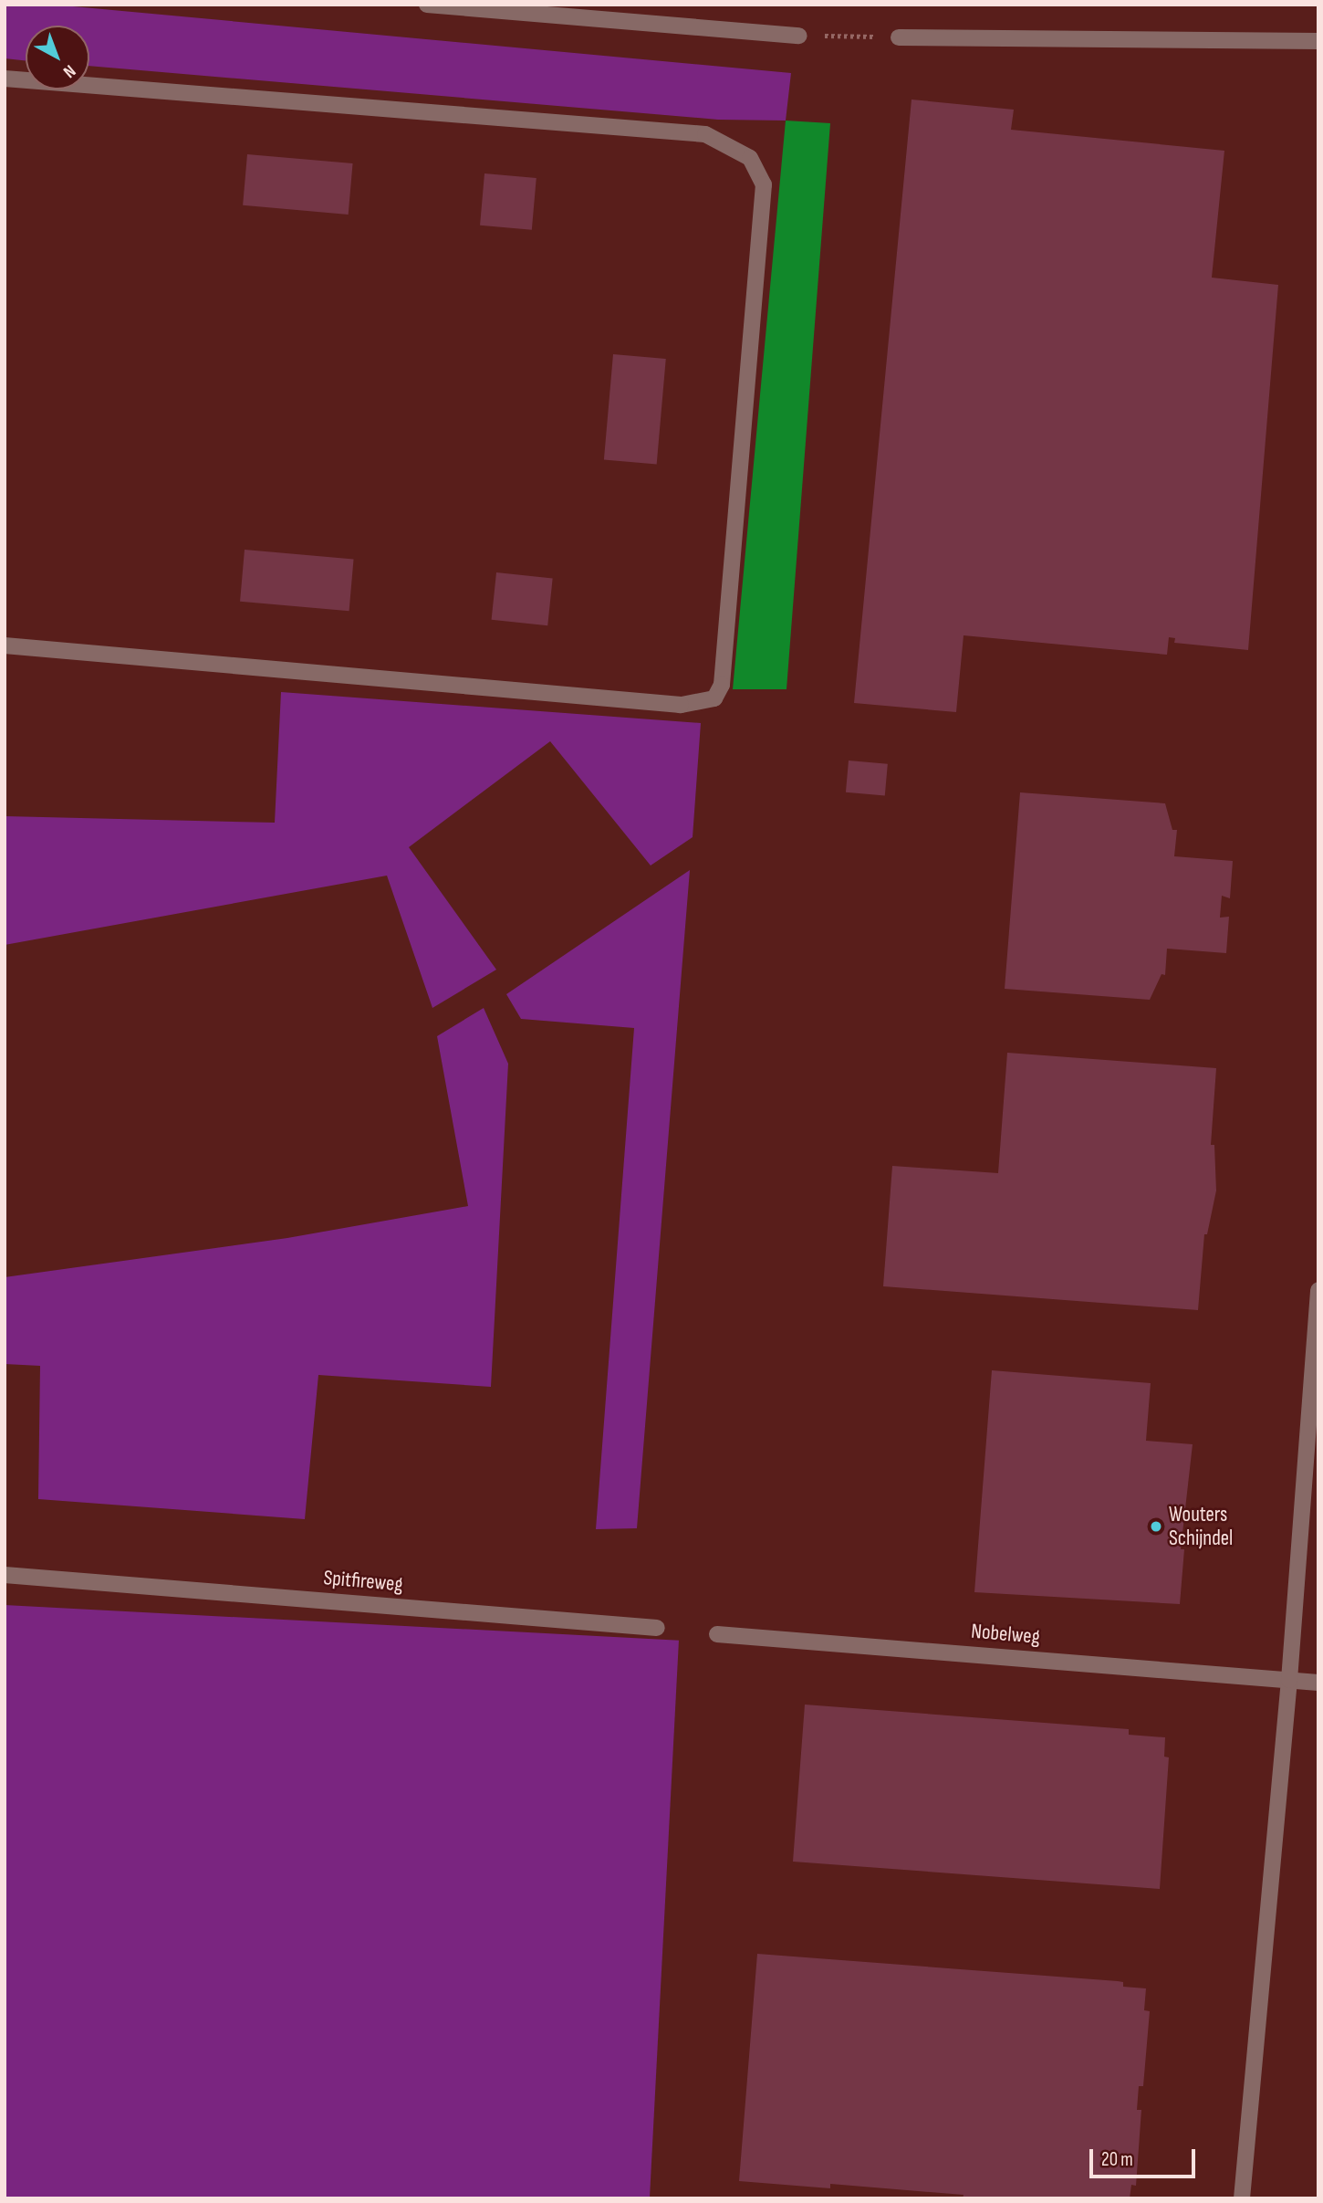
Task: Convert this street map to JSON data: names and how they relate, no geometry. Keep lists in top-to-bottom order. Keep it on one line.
{"streets":{"street":["Spitfireweg","Nobelweg"]},"places":["Wouters Schijndel"],"scale_bar":"20 m","north":"bottom right"}
